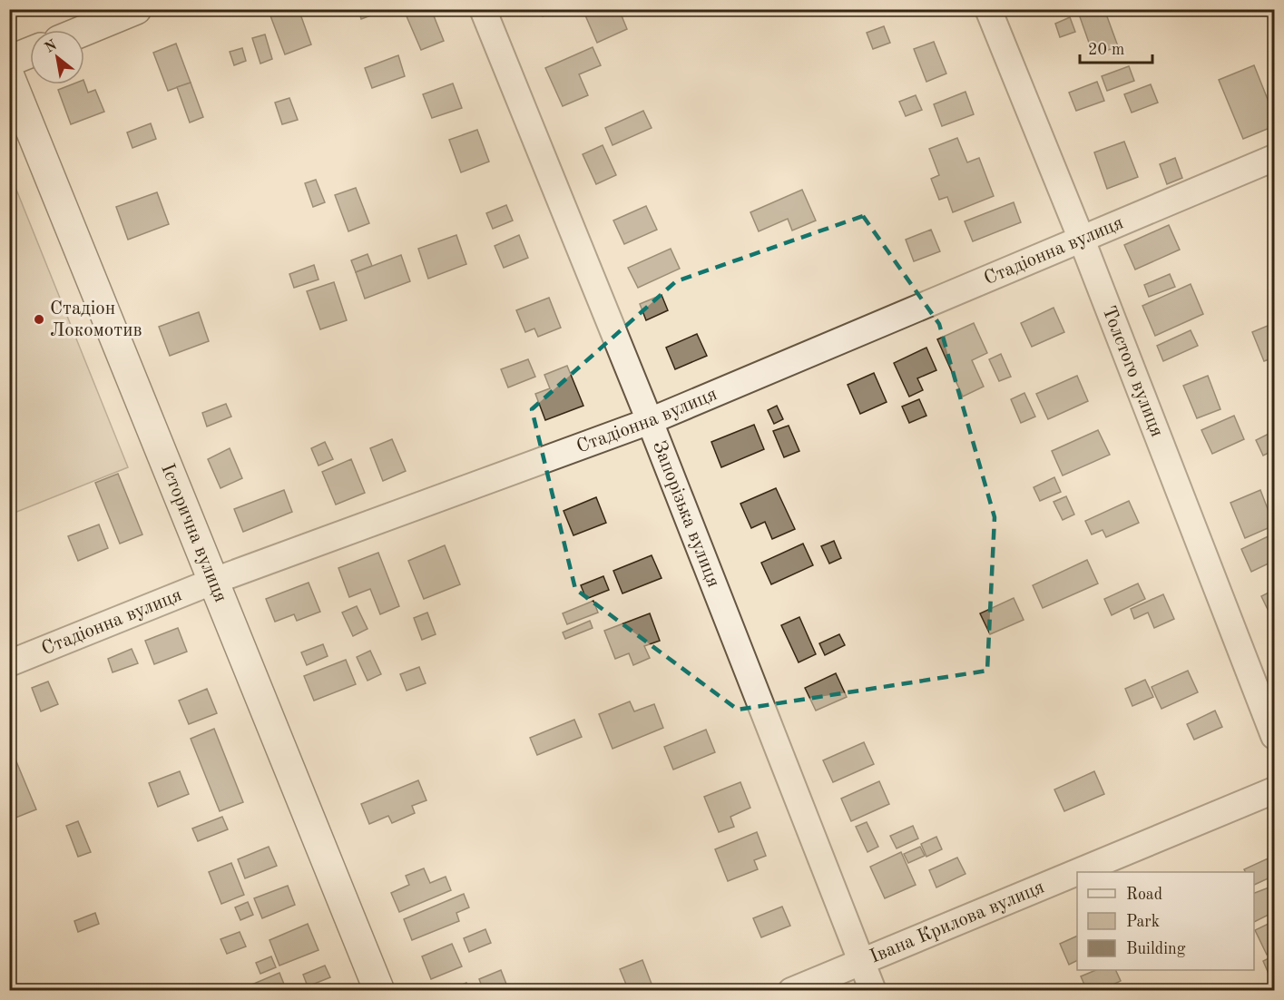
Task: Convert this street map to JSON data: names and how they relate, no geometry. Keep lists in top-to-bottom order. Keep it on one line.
{"streets":{"street":["Стадіонна вулиця","Толстого вулиця","Запорізька вулиця","Історична вулиця","Івана Крилова вулиця"]},"crossings":[["Стадіонна вулиця","Толстого вулиця"],["Стадіонна вулиця","Запорізька вулиця"],["Стадіонна вулиця","Історична вулиця"],["Запорізька вулиця","Івана Крилова вулиця"]],"places":["Стадіон Локомотив"],"legend":["Road","Park","Building"],"scale_bar":"20 m","north":"top left"}
